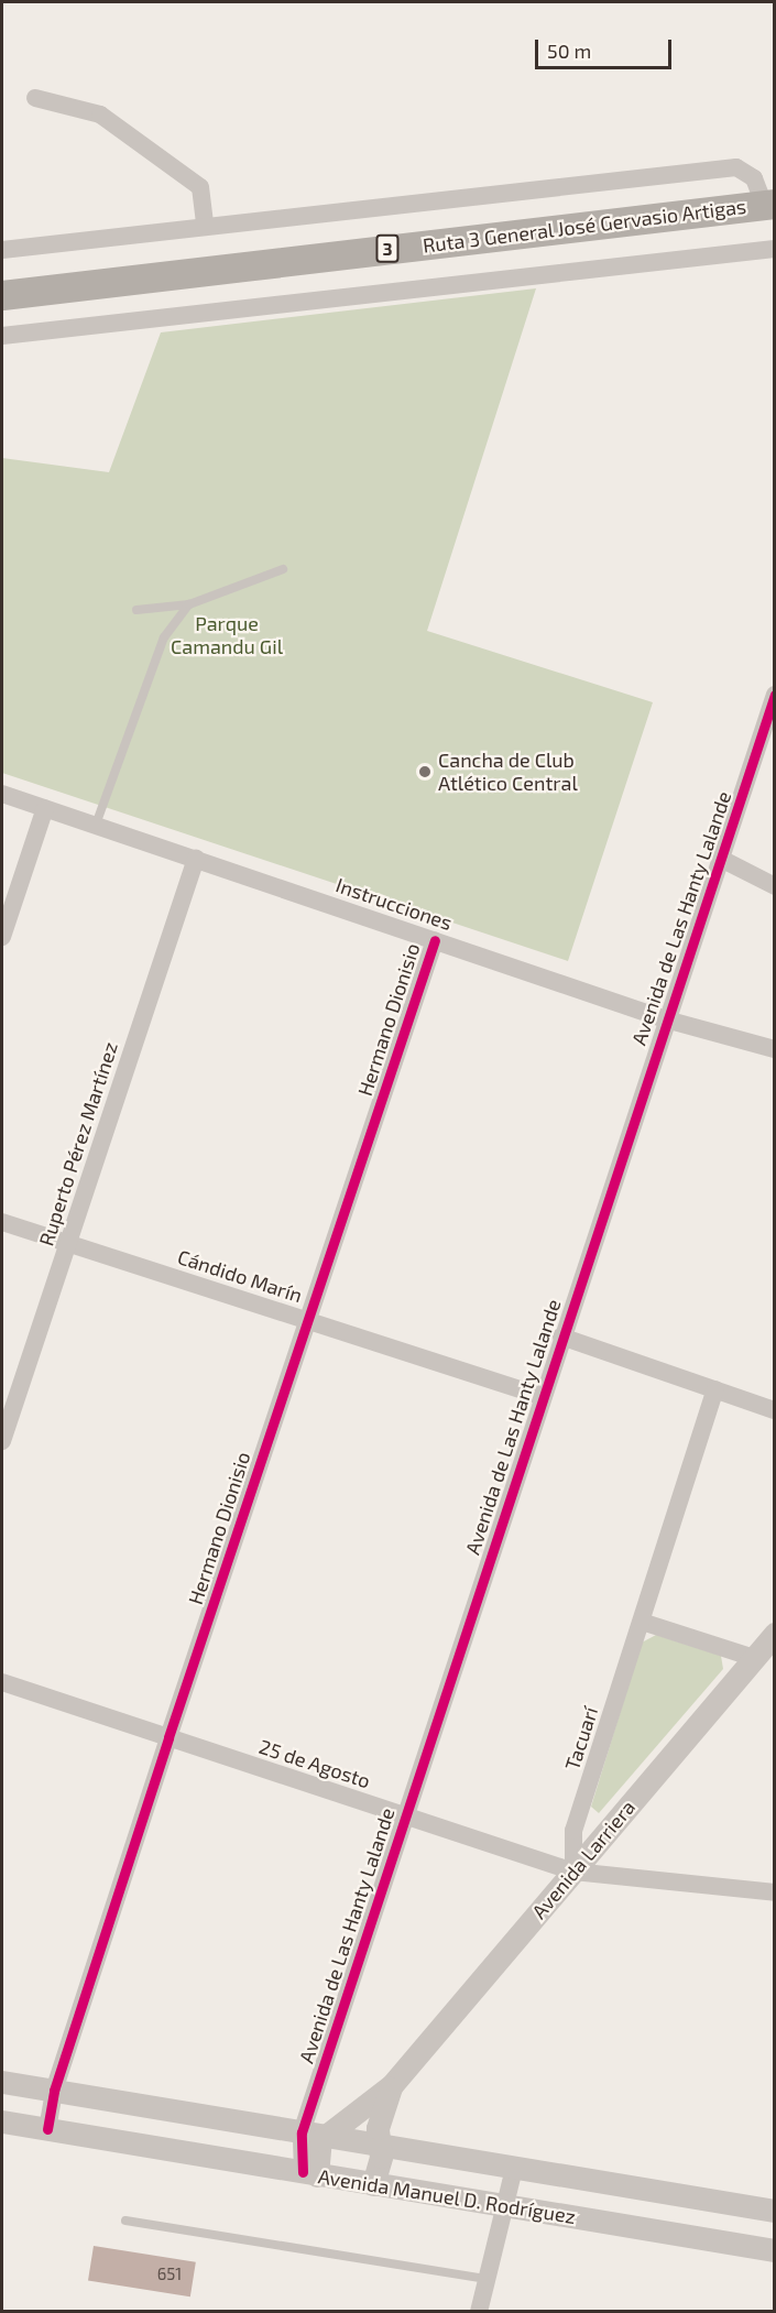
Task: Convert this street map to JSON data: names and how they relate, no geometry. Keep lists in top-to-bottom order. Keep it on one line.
{"streets":{"highway":["Ruta 3 General José Gervasio Artigas","3"],"street":["Instrucciones","Avenida de Las Hanty Lalande","Hermano Dionisio","Ruperto Pérez Martínez","Cándido Marín","Tacuarí","25 de Agosto","Avenida Larriera","Avenida Manuel D. Rodríguez"]},"crossings":[["Instrucciones","Avenida de Las Hanty Lalande"],["Instrucciones","Hermano Dionisio"],["Instrucciones","Ruperto Pérez Martínez"],["Avenida de Las Hanty Lalande","Cándido Marín"],["Avenida de Las Hanty Lalande","25 de Agosto"],["Avenida de Las Hanty Lalande","Avenida Manuel D. Rodríguez"],["Hermano Dionisio","Cándido Marín"],["Hermano Dionisio","25 de Agosto"],["Hermano Dionisio","Avenida Manuel D. Rodríguez"],["Ruperto Pérez Martínez","Cándido Marín"],["Tacuarí","25 de Agosto"],["Tacuarí","Avenida Larriera"],["25 de Agosto","Avenida Larriera"],["Avenida Larriera","Avenida Manuel D. Rodríguez"]],"parks":["Parque Camandu Gil"],"places":["Cancha de Club Atlético Central"],"house_numbers":["651"],"scale_bar":"50 m"}
